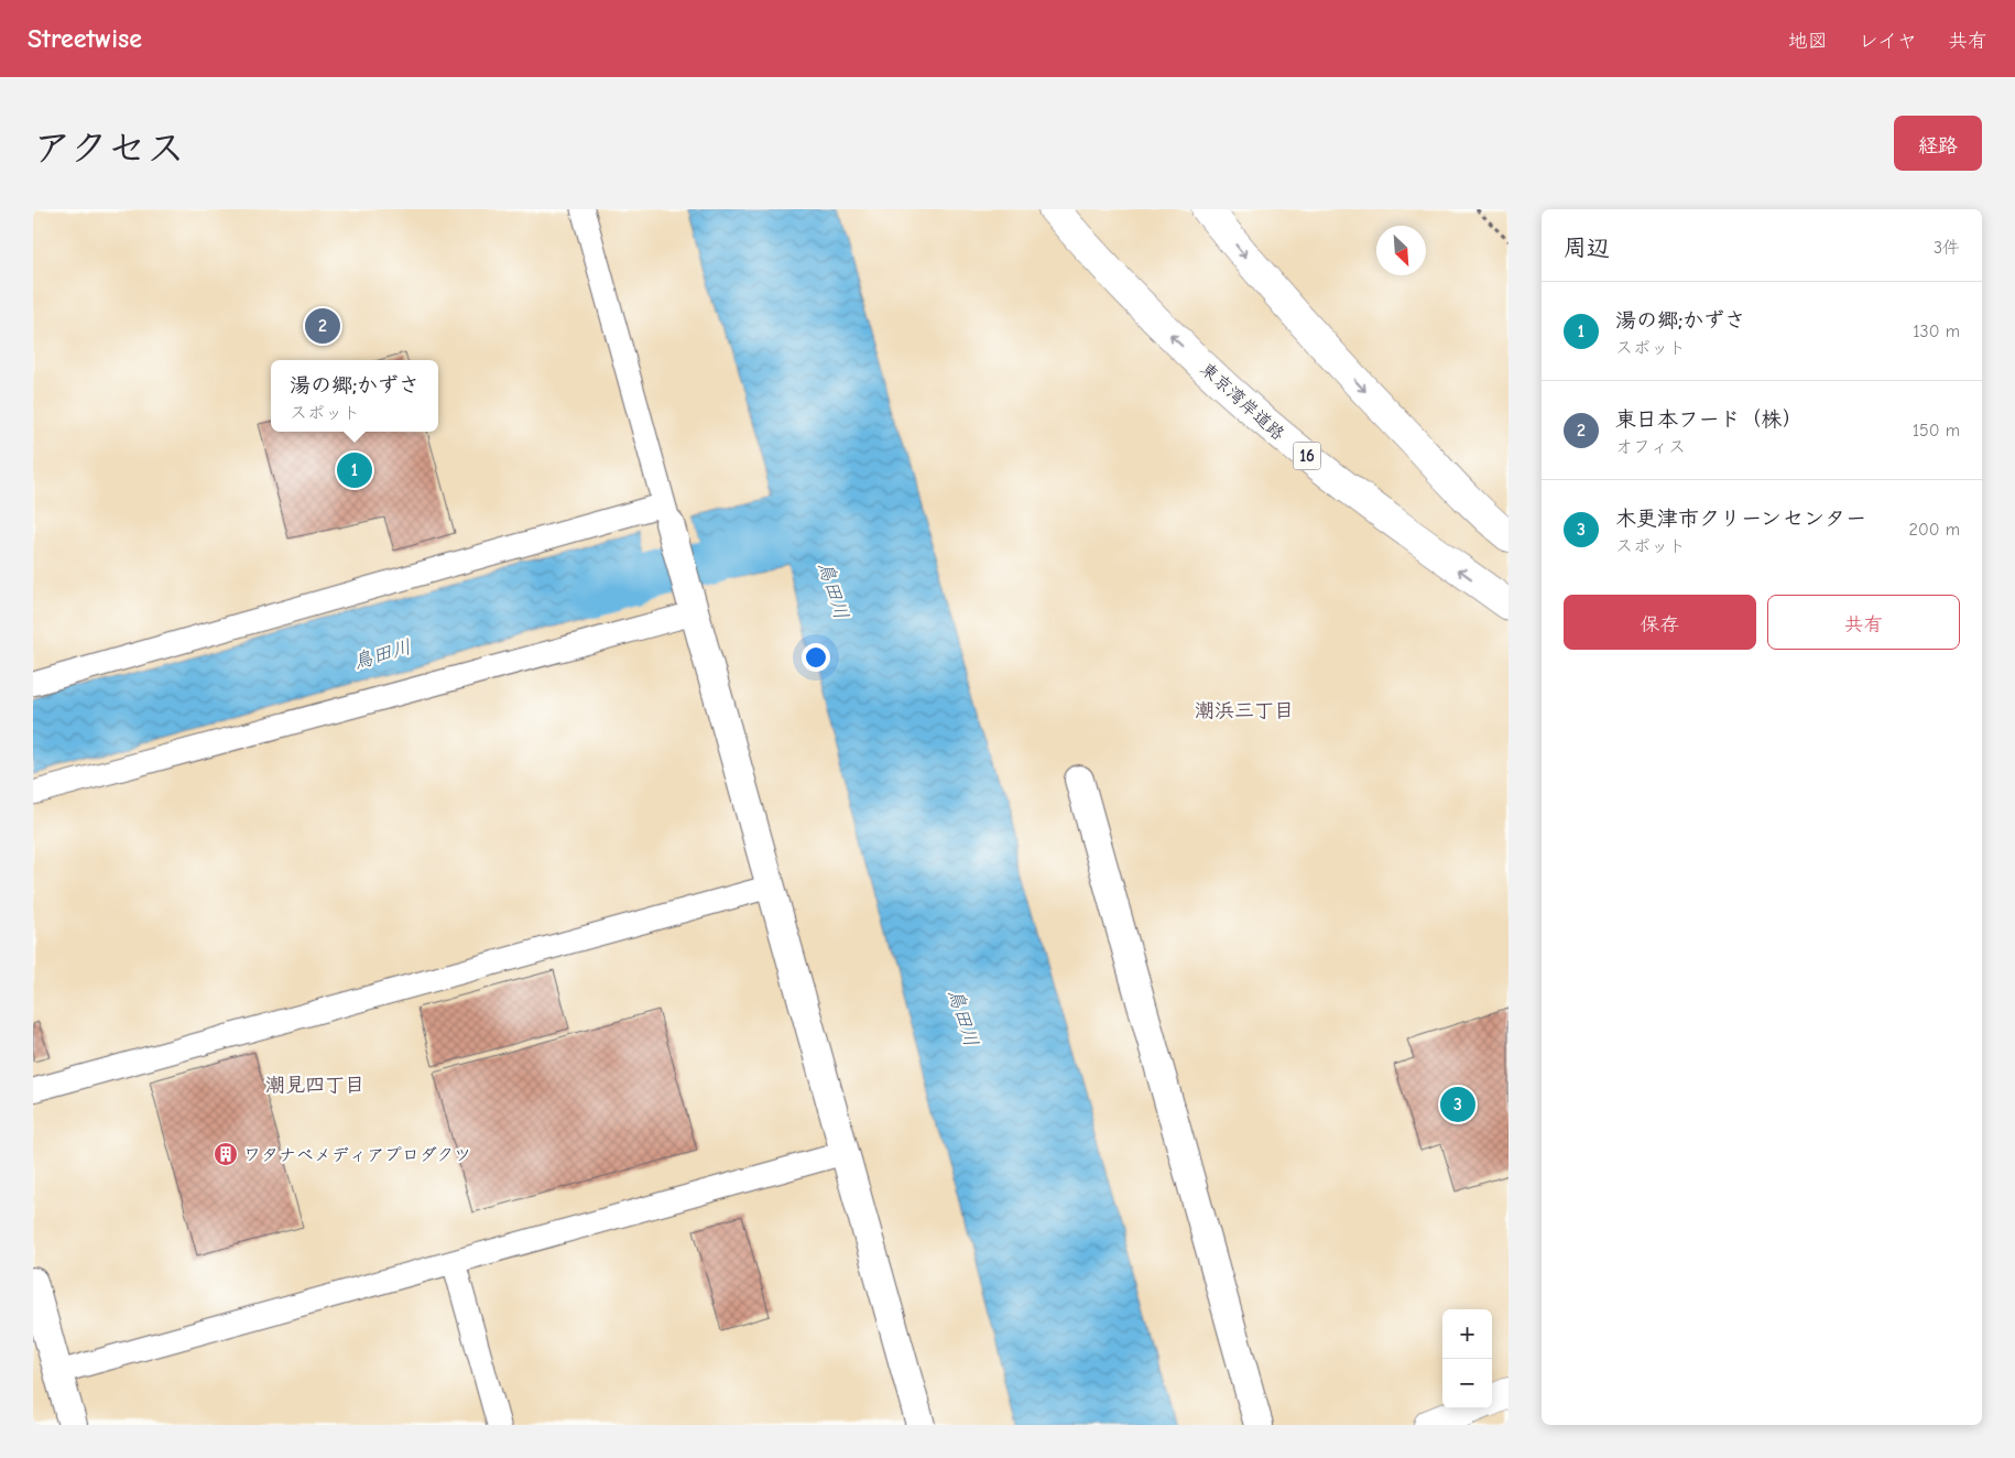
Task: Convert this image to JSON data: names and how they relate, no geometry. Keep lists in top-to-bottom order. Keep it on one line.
{"streets":{"highway":["東京湾岸道路","16"]},"districts":["潮浜三丁目","潮見四丁目"],"water":["鳥田川"],"places":{"building":["ワタナベメディアプロダクツ"]},"north":"bottom right","page":{"header":"Streetwise","nav":["地図","レイヤ","共有"],"title":"アクセス","buttons":["経路",["保存","共有"]],"heading":["周辺","3件"],"list":[{"mark":"1","name":"湯の郷;かずさ","note":"スポット","value":"130 m"},{"mark":"2","name":"東日本フード（株）","note":"オフィス","value":"150 m"},{"mark":"3","name":"木更津市クリーンセンター","note":"スポット","value":"200 m"}],"pins":["2","1","3"],"popup":["湯の郷;かずさ","スポット"],"map_buttons":["+","−"]}}
